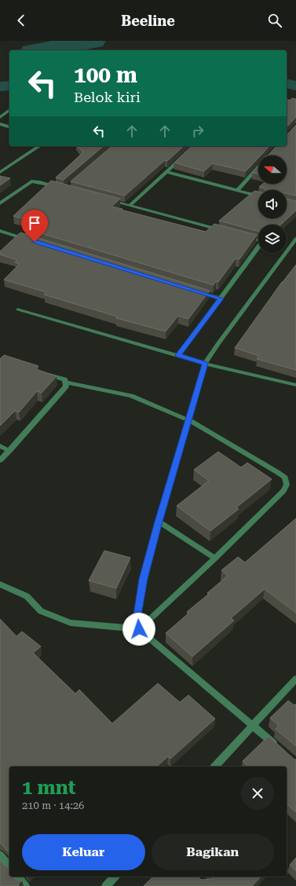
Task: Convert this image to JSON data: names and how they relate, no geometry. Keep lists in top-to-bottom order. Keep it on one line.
{"north":"left","page":{"header":"Beeline","turn":["100 m","Belok kiri"],"heading":["1 mnt","210 m · 14:26"],"buttons":["Keluar","Bagikan"]}}
